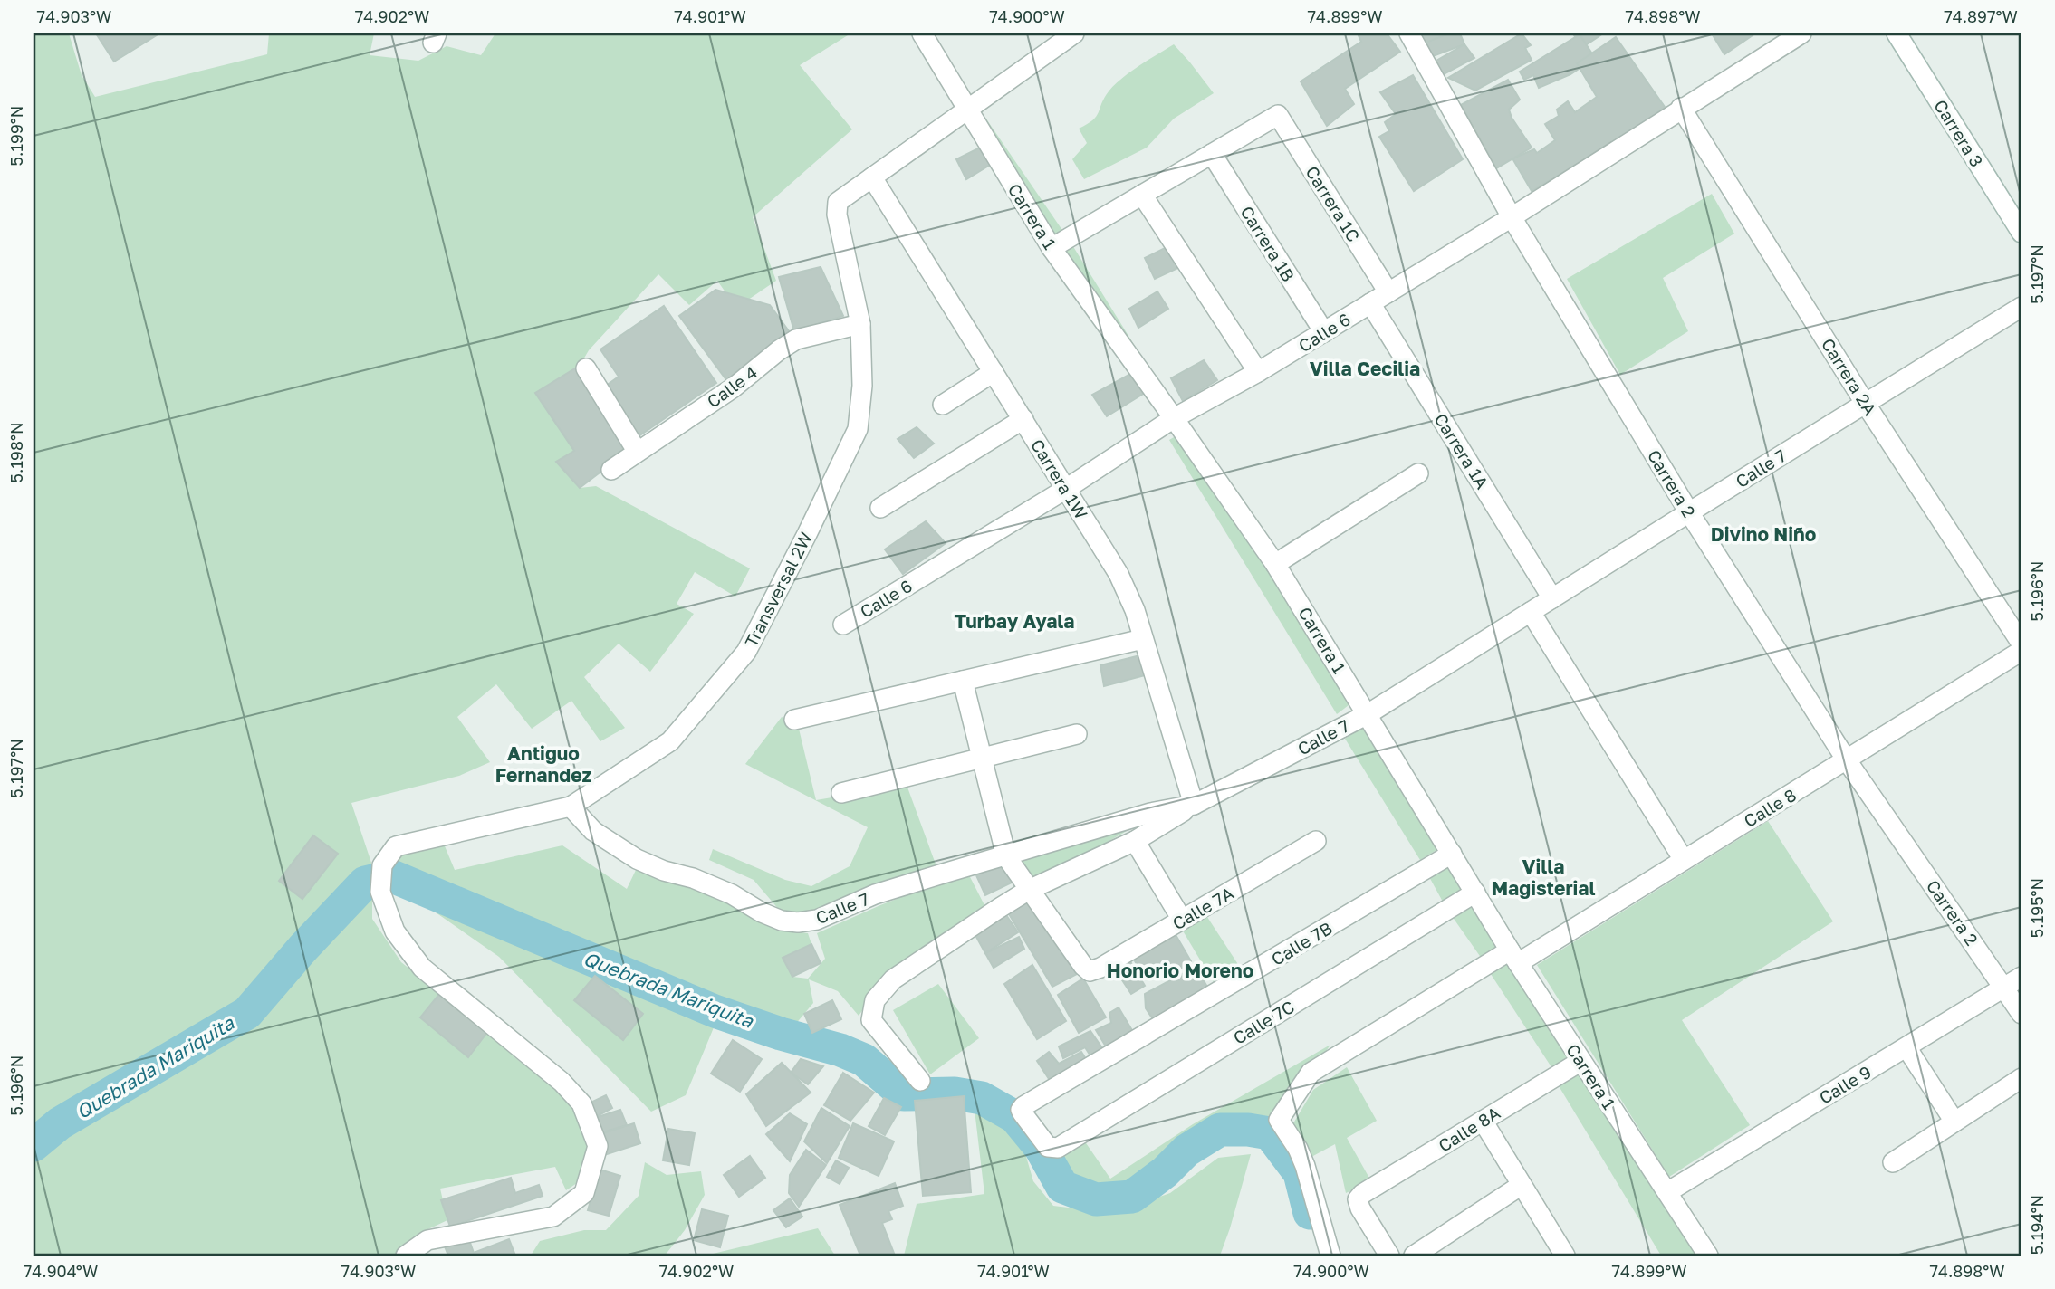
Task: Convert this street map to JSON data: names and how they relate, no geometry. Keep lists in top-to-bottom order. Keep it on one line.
{"streets":{"street":["Carrera 3","Carrera 1C","Carrera 1","Carrera 1B","Calle 6","Carrera 2A","Calle 4","Carrera 1A","Calle 7","Carrera 1W","Carrera 2","Transversal 2W","Calle 8","Calle 7A","Calle 7B","Calle 7C","Calle 9","Calle 8A"]},"crossings":[["Carrera 1C","Carrera 1B"],["Carrera 1C","Calle 6"],["Carrera 1","Calle 6"],["Carrera 1","Calle 7"],["Carrera 1","Calle 8"],["Carrera 1","Calle 7B"],["Carrera 1","Calle 7C"],["Carrera 1","Calle 9"],["Carrera 1","Calle 8A"],["Carrera 1B","Calle 6"],["Calle 6","Carrera 2A"],["Calle 6","Carrera 1A"],["Calle 6","Carrera 1W"],["Calle 6","Carrera 2"],["Carrera 2A","Calle 7"],["Calle 4","Transversal 2W"],["Carrera 1A","Calle 7"],["Calle 7","Carrera 1W"],["Calle 7","Carrera 2"],["Calle 7","Transversal 2W"],["Carrera 1W","Transversal 2W"],["Carrera 2","Calle 8"],["Carrera 2","Calle 9"],["Calle 7B","Calle 7C"]],"districts":["Villa Cecilia","Divino Niño","Turbay Ayala","Antiguo Fernandez","Villa Magisterial","Honorio Moreno"],"water":["Quebrada Mariquita"],"coordinates":["74.903°W","74.902°W","74.901°W","74.900°W","74.899°W","74.898°W","74.897°W","5.199°N","5.197°N","5.198°N","5.196°N","5.195°N","5.194°N","74.904°W"]}
